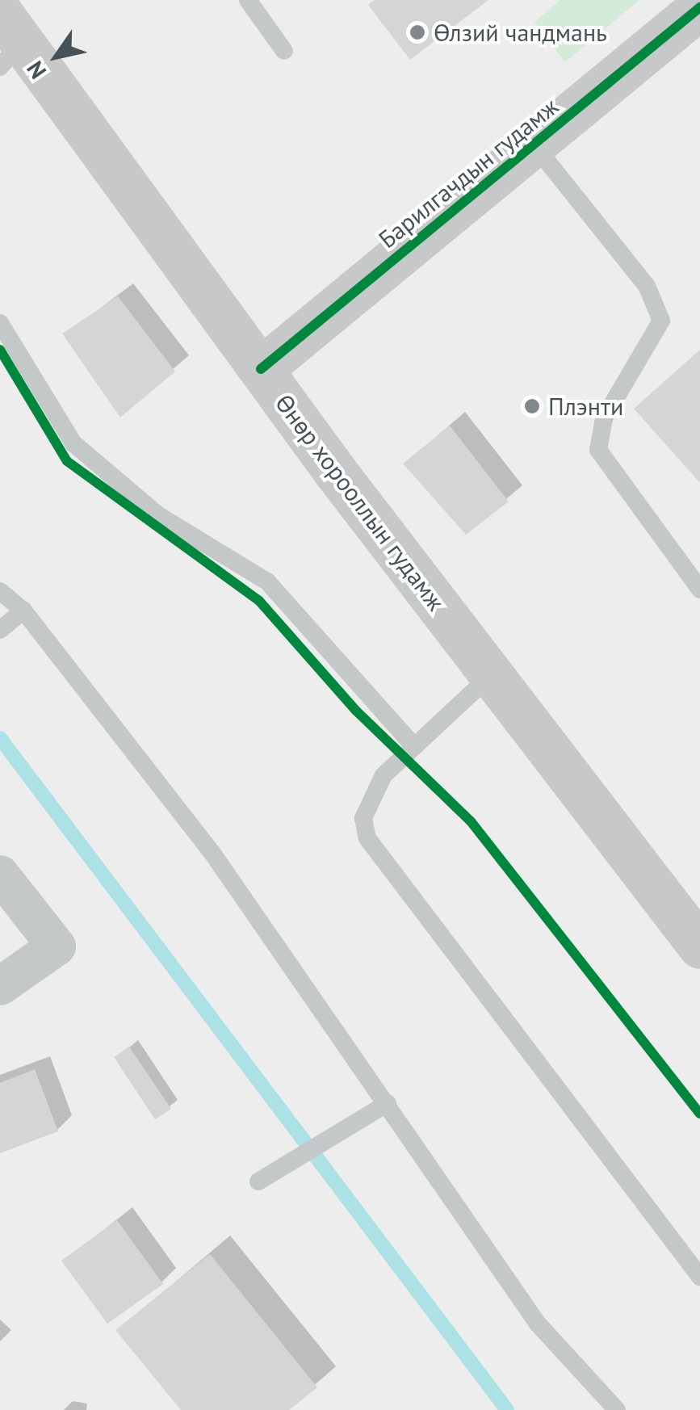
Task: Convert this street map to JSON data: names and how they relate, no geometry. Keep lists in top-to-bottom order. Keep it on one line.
{"streets":{"main road":["Барилгачдын гудамж","Өнөр хорооллын гудамж"]},"crossings":[["Барилгачдын гудамж","Өнөр хорооллын гудамж"]],"places":["Өлзий чандмань","Плэнти"],"north":"bottom left"}
